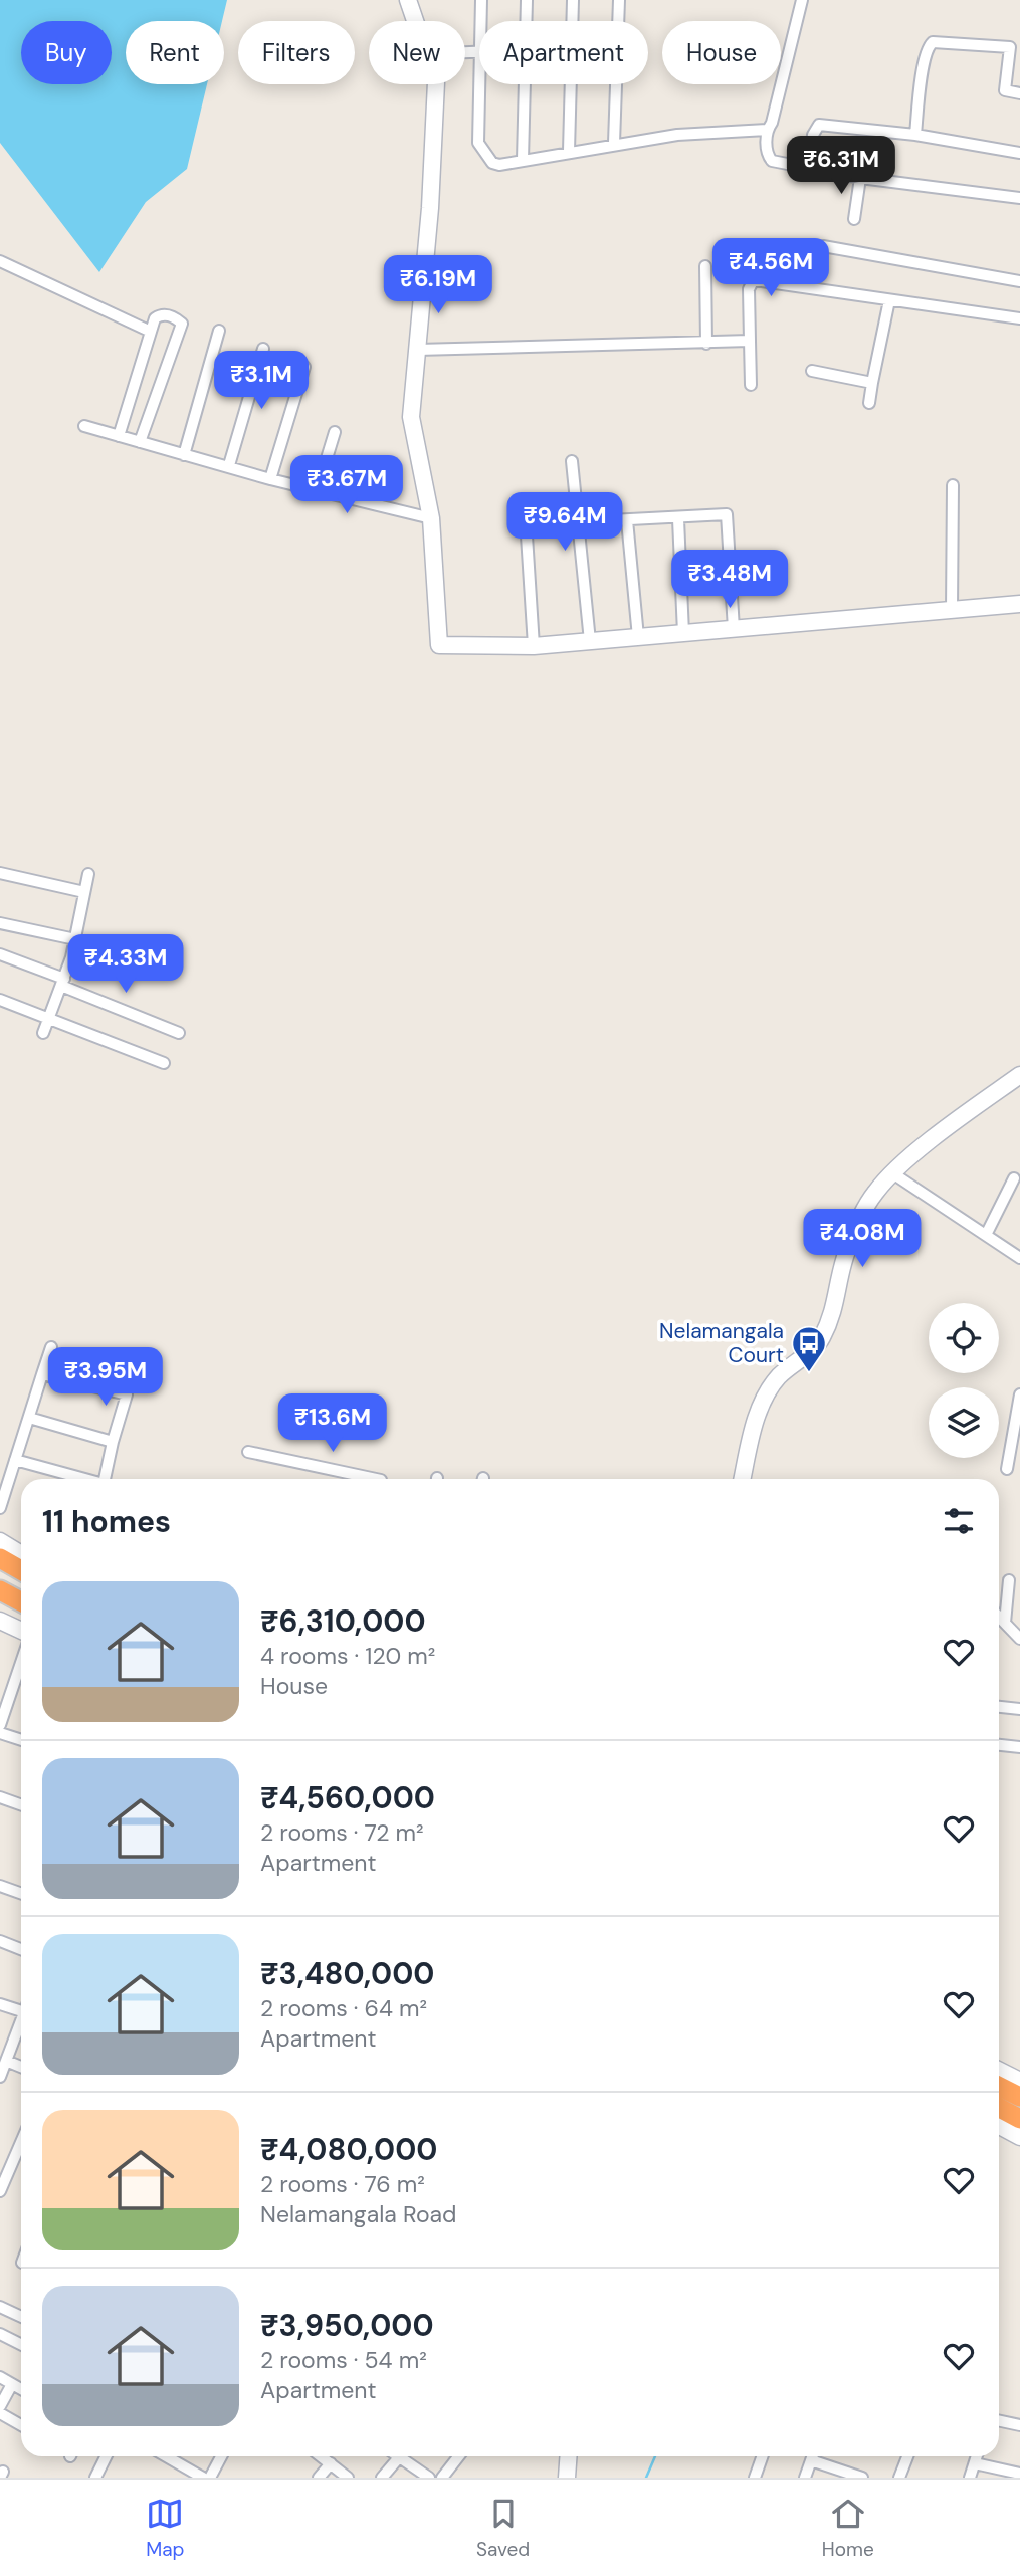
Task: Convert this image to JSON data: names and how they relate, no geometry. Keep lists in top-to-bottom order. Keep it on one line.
{"places":{"bus stop":["Nelamangala Court"]},"page":{"chip":["Buy","Rent","Filters","New","Apartment","House"],"price":["₹6.31M","₹4.56M","₹6.19M","₹3.1M","₹3.67M","₹9.64M","₹3.48M","₹4.33M","₹4.08M","₹3.95M","₹13.6M"],"heading":"11 homes","list":[{"name":"₹6,310,000","note":"4 rooms · 120 m² · House"},{"name":"₹4,560,000","note":"2 rooms · 72 m² · Apartment"},{"name":"₹3,480,000","note":"2 rooms · 64 m² · Apartment"},{"name":"₹4,080,000","note":"2 rooms · 76 m² · Nelamangala Road"},{"name":"₹3,950,000","note":"2 rooms · 54 m² · Apartment"}],"tabs":["Map","Saved","Home"]}}
